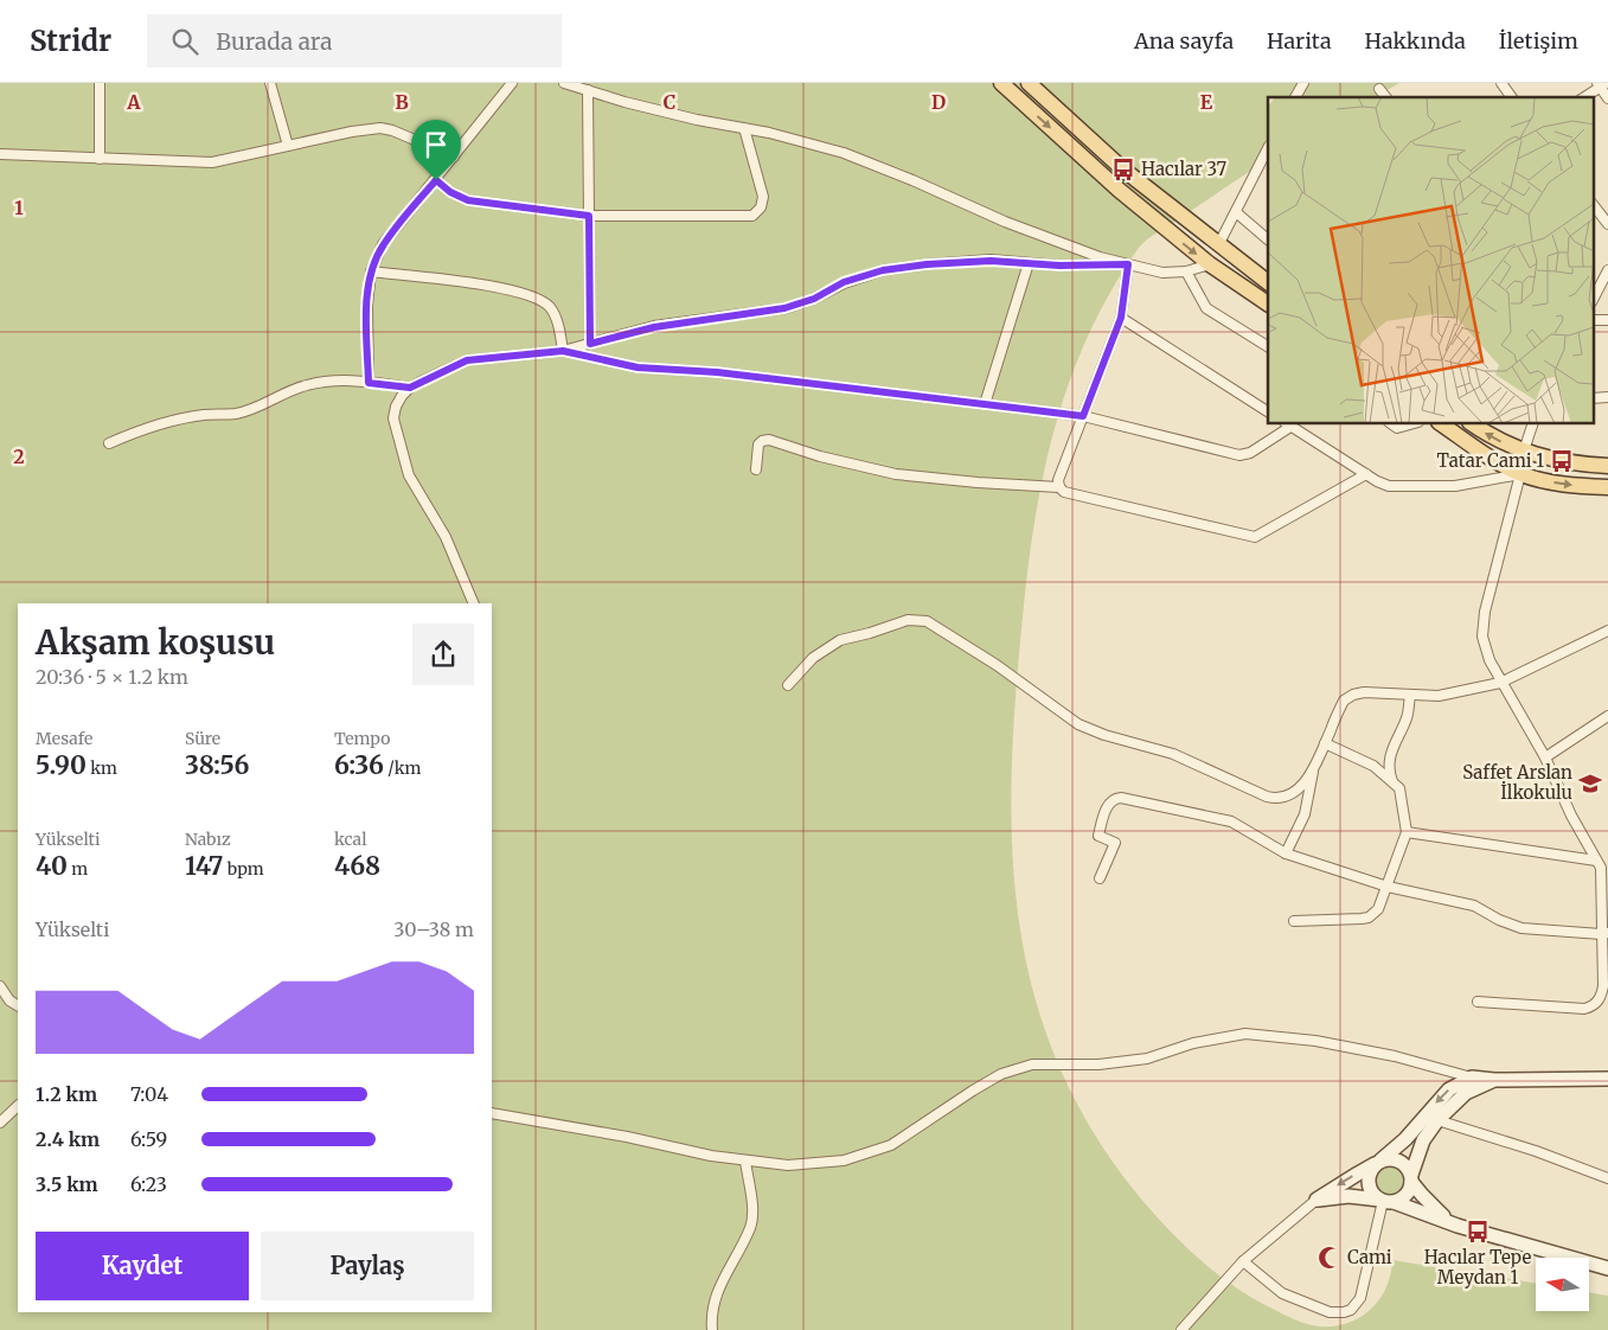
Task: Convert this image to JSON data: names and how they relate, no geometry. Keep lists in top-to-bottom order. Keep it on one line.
{"places":{"bus stop":["Hacılar 37","Tatar Cami 1","Hacılar Tepe Meydan 1"],"school or university":["Saffet Arslan İlkokulu"],"mosque":["Cami"]},"north":"left","page":{"header":"Stridr","search":"Burada ara","nav":["Ana sayfa","Harita","Hakkında","İletişim"],"heading":["Akşam koşusu","20:36 · 5 × 1.2 km"],"stats":[["Mesafe","5.90 km"],["Süre","38:56"],["Tempo","6:36 /km"],["Yükselti","40 m"],["Nabız","147 bpm"],["kcal","468"]],"chart":["Yükselti","30–38 m"],"list":[{"name":"1.2 km","note":"7:04"},{"name":"2.4 km","note":"6:59"},{"name":"3.5 km","note":"6:23"}],"buttons":["Kaydet","Paylaş"]},"grid":{"columns":["A","B","C","D","E"],"rows":["1","2"]}}
